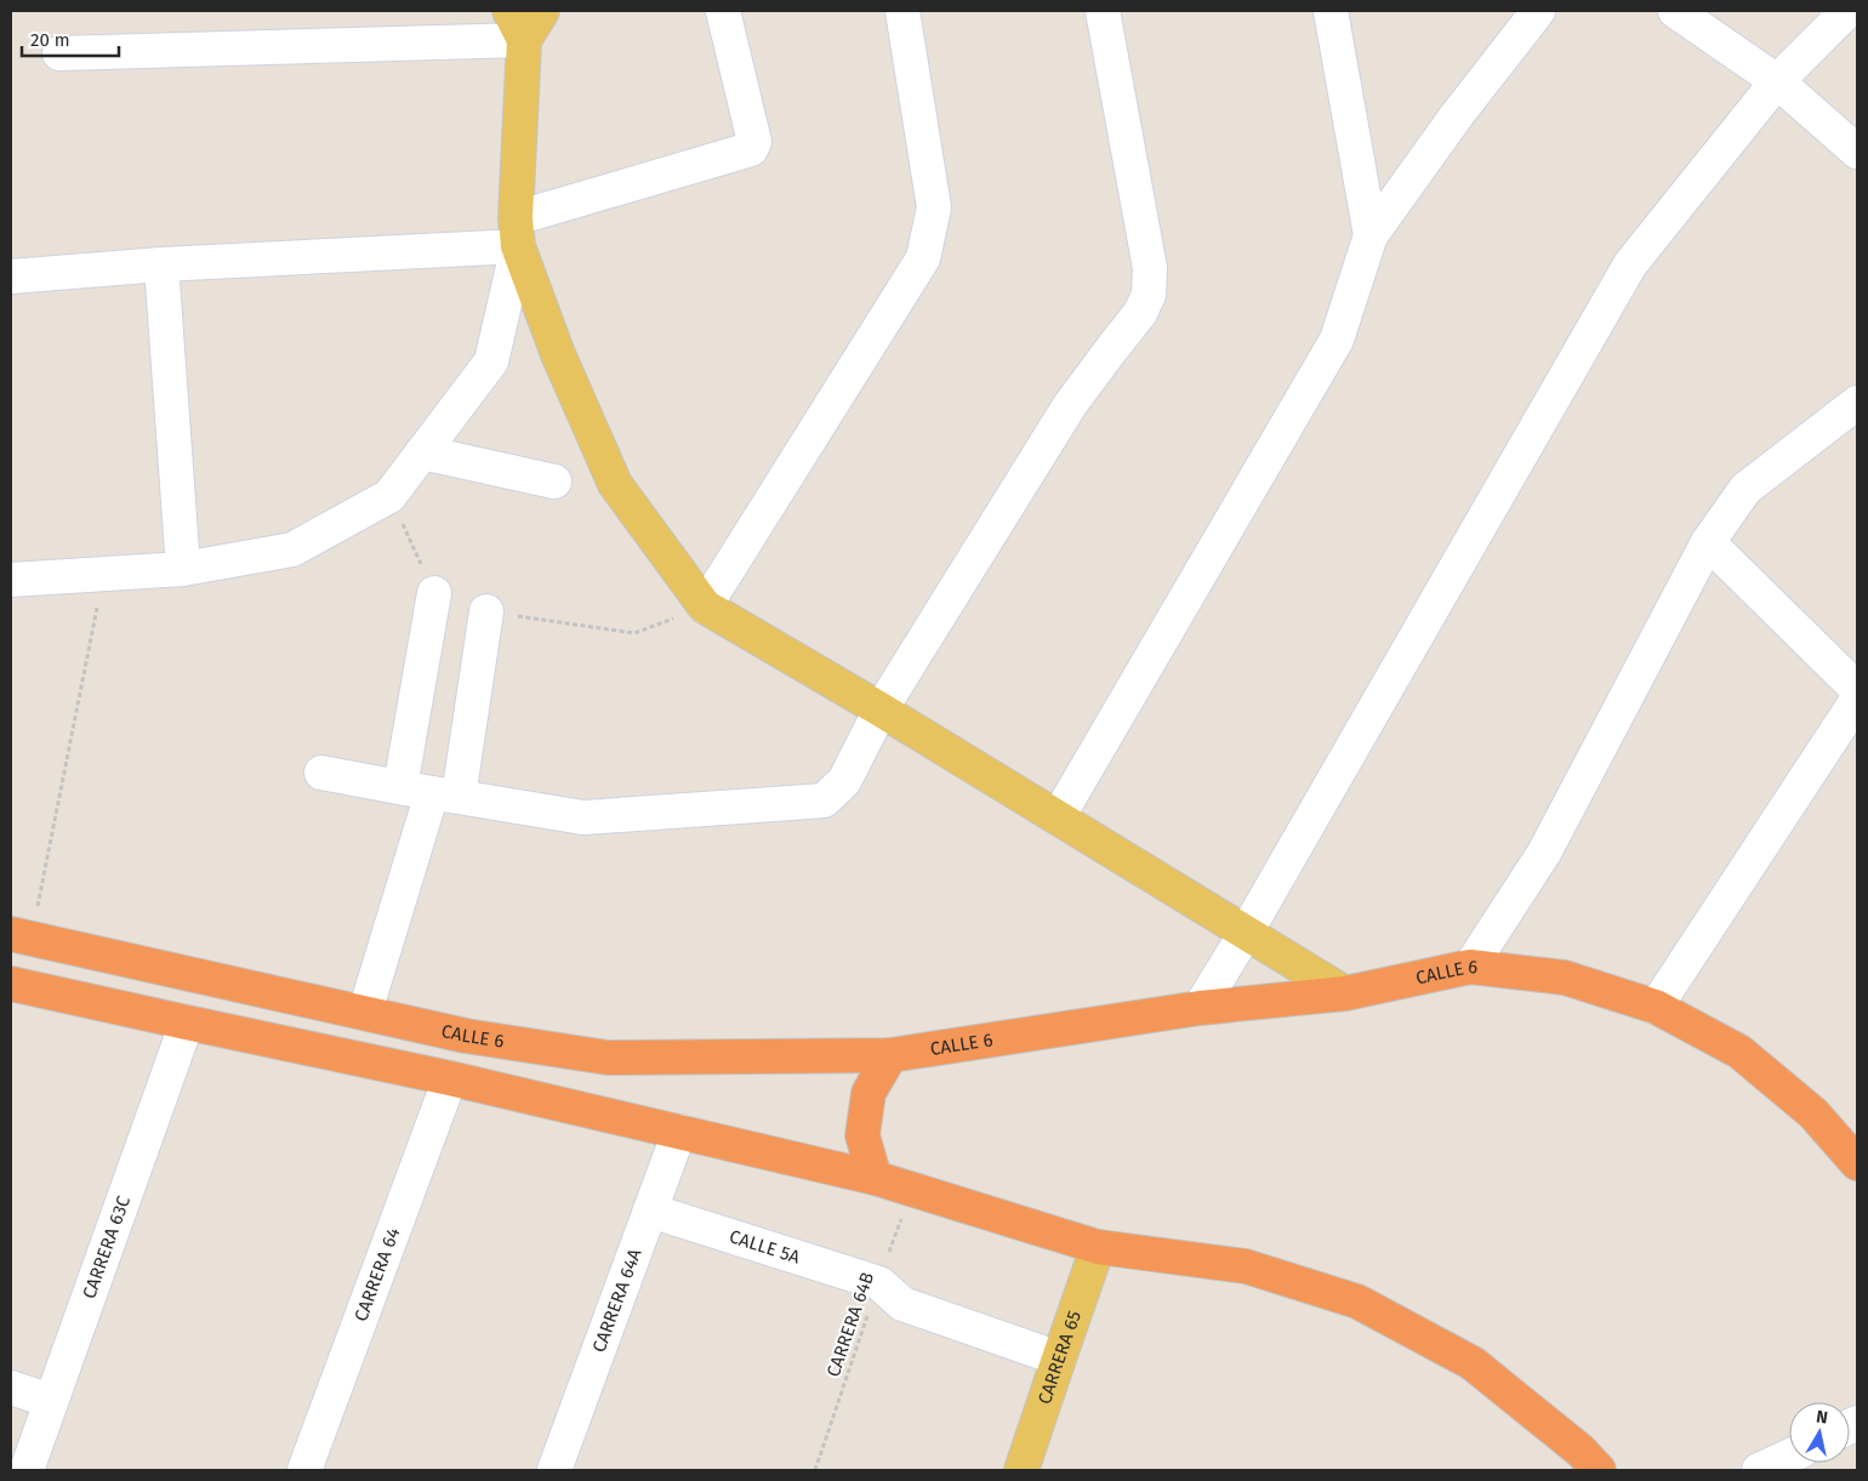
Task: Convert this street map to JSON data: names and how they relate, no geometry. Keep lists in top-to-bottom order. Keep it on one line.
{"streets":{"highway":["CALLE 6"],"main road":["CARRERA 65"],"street":["CARRERA 63C","CALLE 5A","CARRERA 64","CARRERA 64A"],"path":["CARRERA 64B"]},"crossings":[["CALLE 5A","CARRERA 64A"],["CALLE 5A","CARRERA 64B"]],"scale_bar":"20 m","north":"top"}
